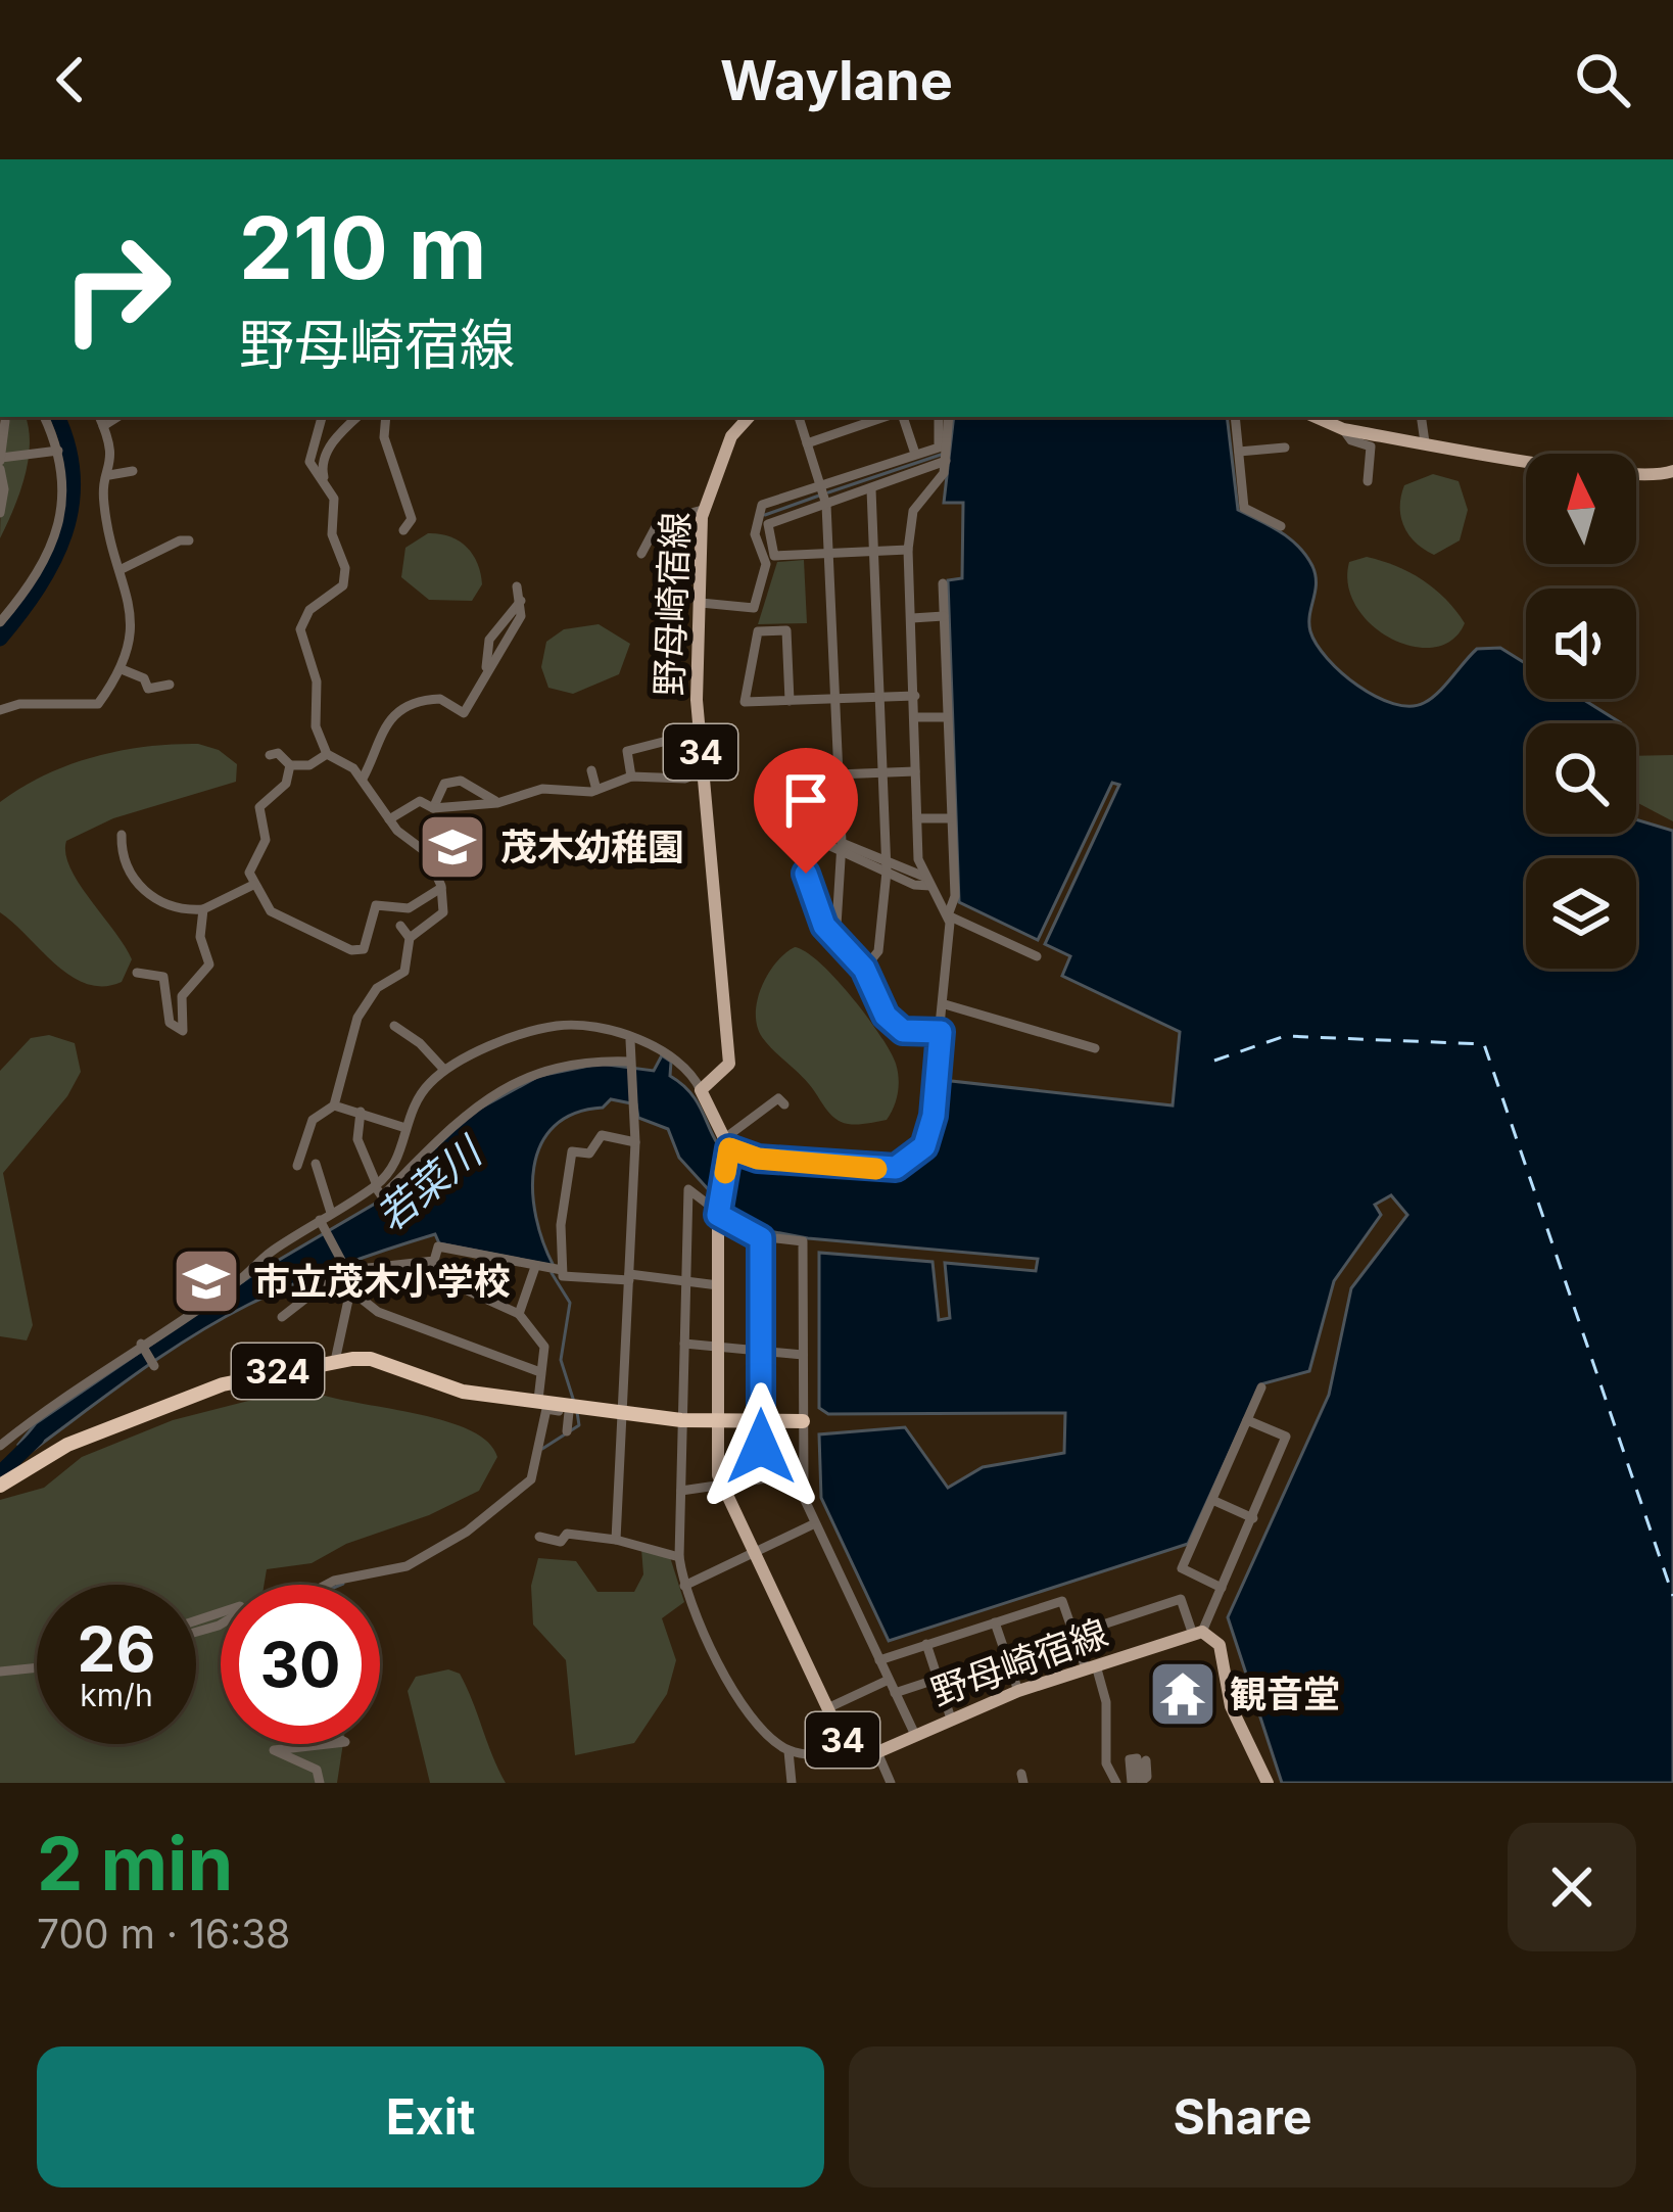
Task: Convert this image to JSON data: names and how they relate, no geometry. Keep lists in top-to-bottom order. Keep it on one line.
{"streets":{"highway":["324"],"main road":["野母崎宿線","34"]},"crossings":[["野母崎宿線","34"],["34","324"]],"water":["若菜川"],"places":{"school or university":["茂木幼稚園","市立茂木小学校"],"temple":["観音堂"]},"north":"top","page":{"header":"Waylane","turn":["210 m","野母崎宿線"],"speed":"26 km/h","limit":"30","heading":["2 min","700 m · 16:38"],"buttons":["Exit","Share"]}}
